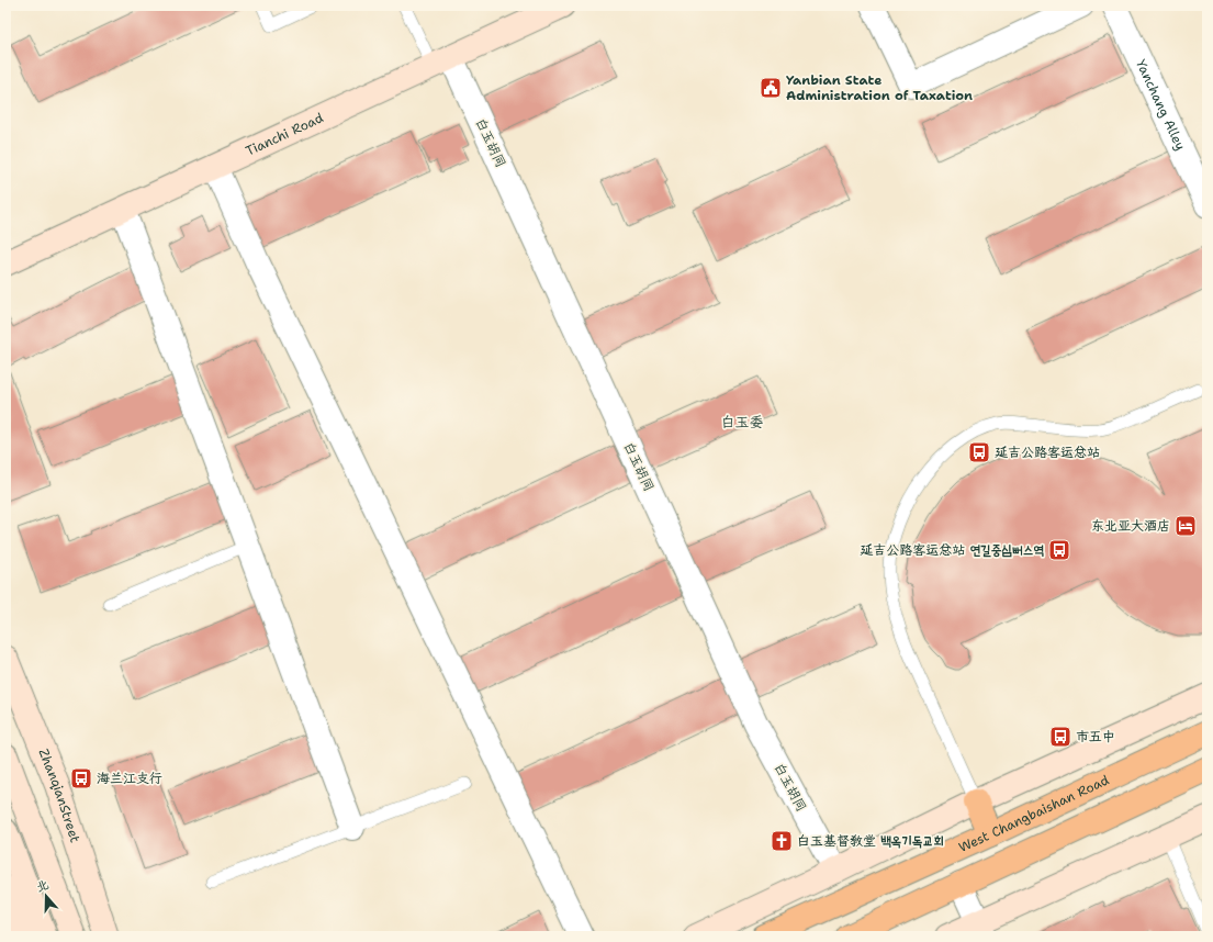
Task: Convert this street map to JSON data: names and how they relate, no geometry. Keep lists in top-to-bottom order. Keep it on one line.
{"streets":{"main road":["West Changbaishan Road"],"street":["Yanchang Alley","Tianchi Road","白玉胡同","ZhanqianStreet"]},"crossings":[["Tianchi Road","白玉胡同"]],"districts":["白玉委"],"places":{"public building":["Yanbian State Administration of Taxation"],"bus stop":["延吉公路客运总站","延吉公路客运总站 연길중심뻐스역","市五中","海兰江支行"],"hotel":["东北亚大酒店"],"church":["白玉基督教堂 백옥기독교회"]},"north":"top"}
